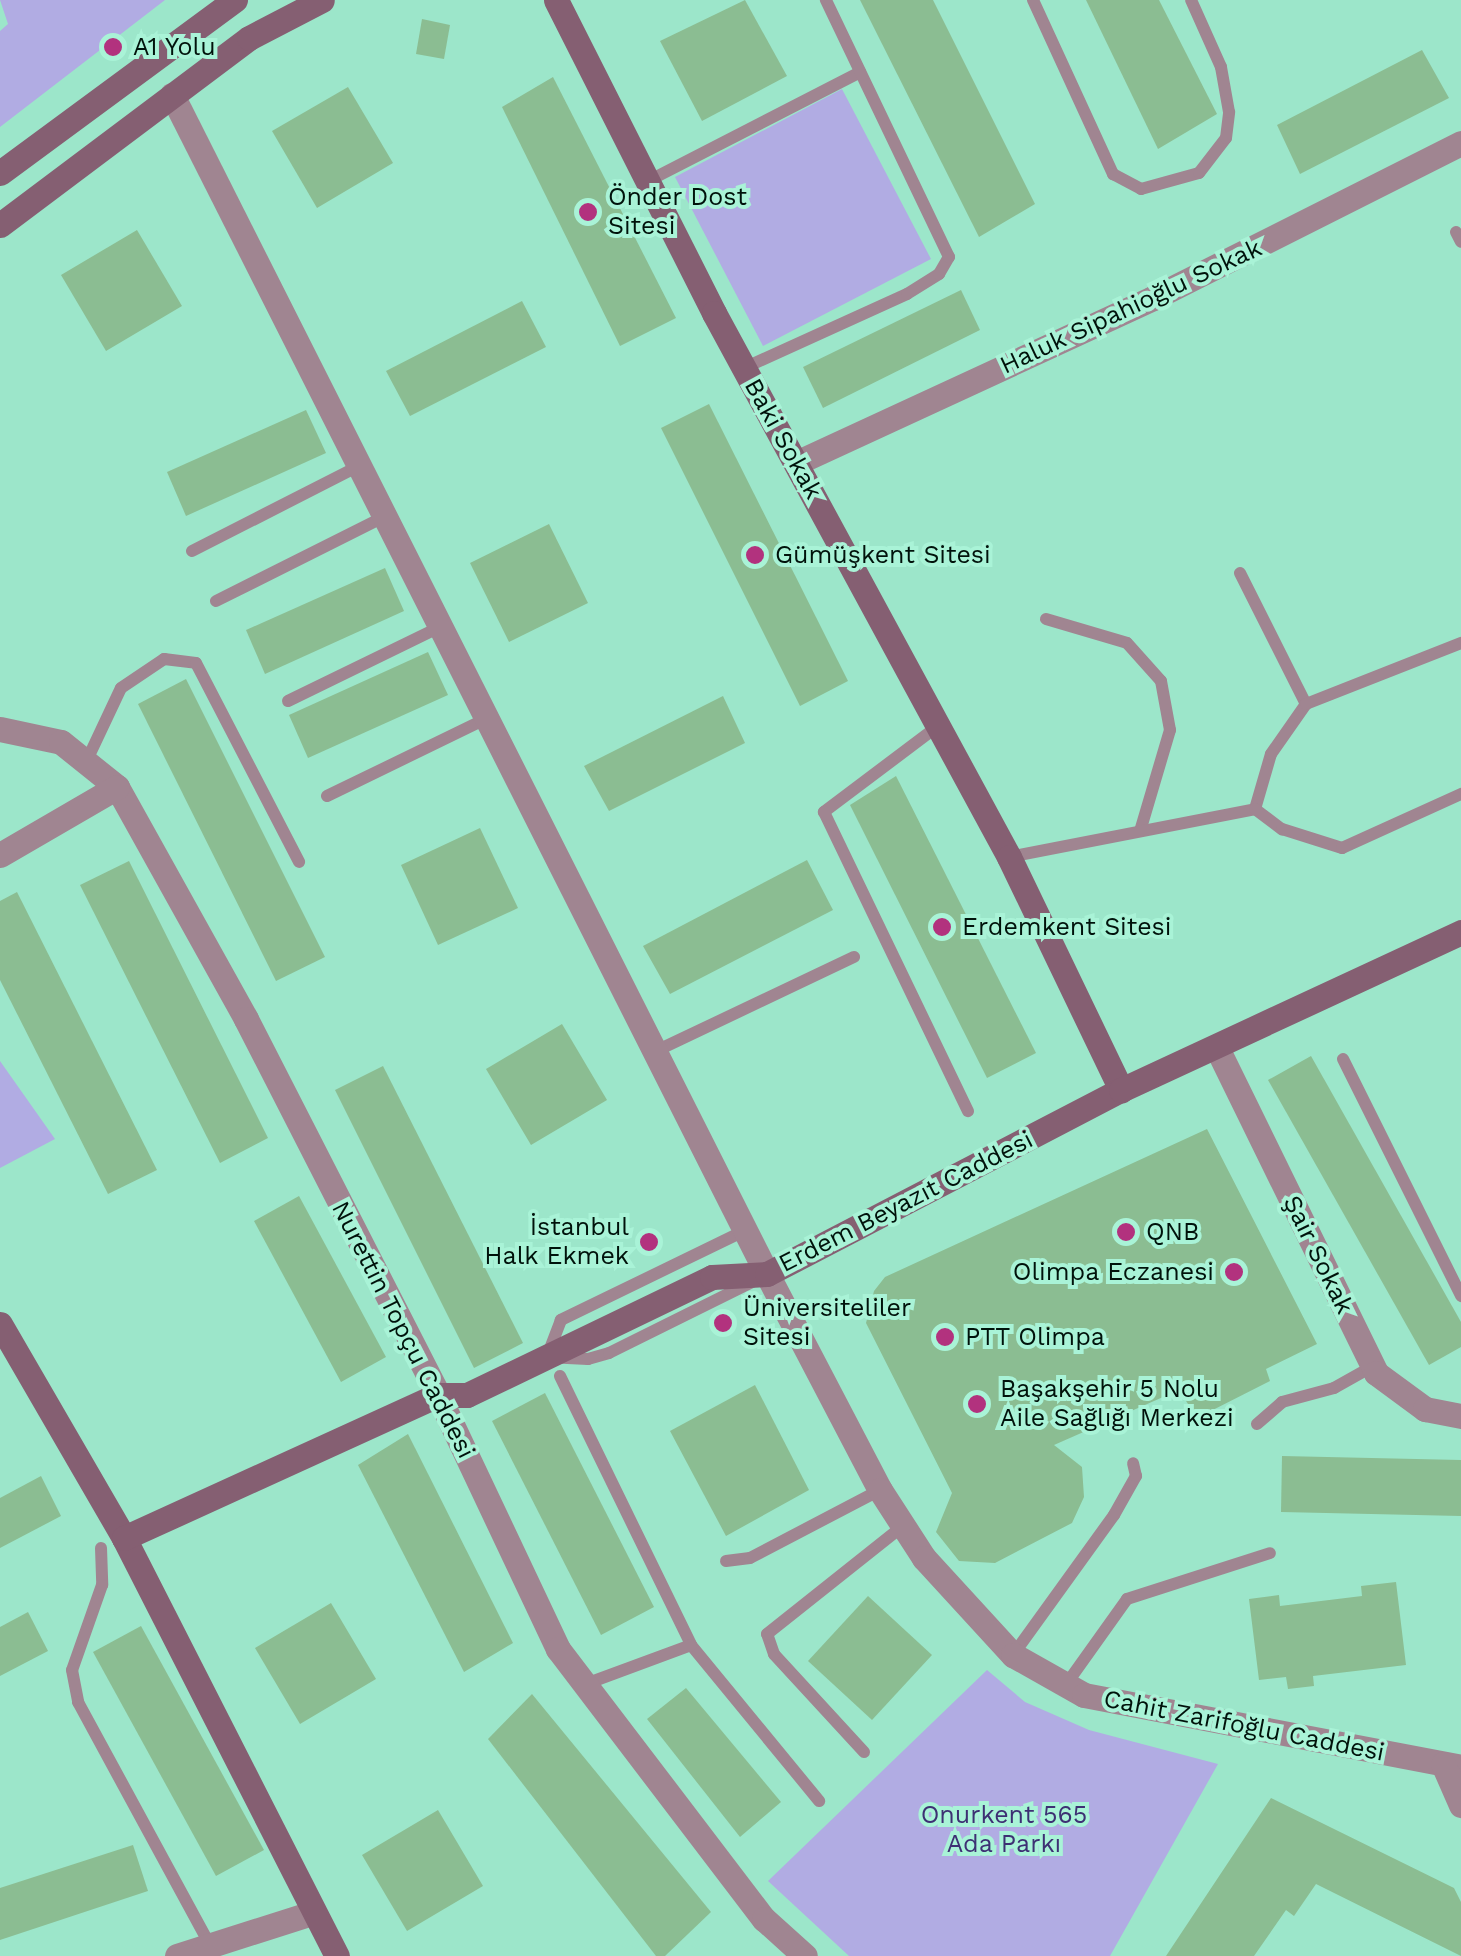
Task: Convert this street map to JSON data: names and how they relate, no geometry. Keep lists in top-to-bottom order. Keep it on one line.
{"streets":{"street":["Haluk Sipahioğlu Sokak","Baki Sokak","Erdem Beyazıt Caddesi","Şair Sokak","Nurettin Topçu Caddesi","Cahit Zarifoğlu Caddesi"]},"crossings":[["Haluk Sipahioğlu Sokak","Baki Sokak"],["Baki Sokak","Erdem Beyazıt Caddesi"],["Erdem Beyazıt Caddesi","Şair Sokak"],["Erdem Beyazıt Caddesi","Nurettin Topçu Caddesi"],["Erdem Beyazıt Caddesi","Cahit Zarifoğlu Caddesi"]],"parks":["Onurkent 565 Ada Parkı"],"places":["A1 Yolu","Önder Dost Sitesi","Gümüşkent Sitesi","Erdemkent Sitesi","QNB","İstanbul Halk Ekmek","Olimpa Eczanesi","Üniversiteliler Sitesi","PTT Olimpa","Başakşehir 5 Nolu Aile Sağlığı Merkezi"]}
